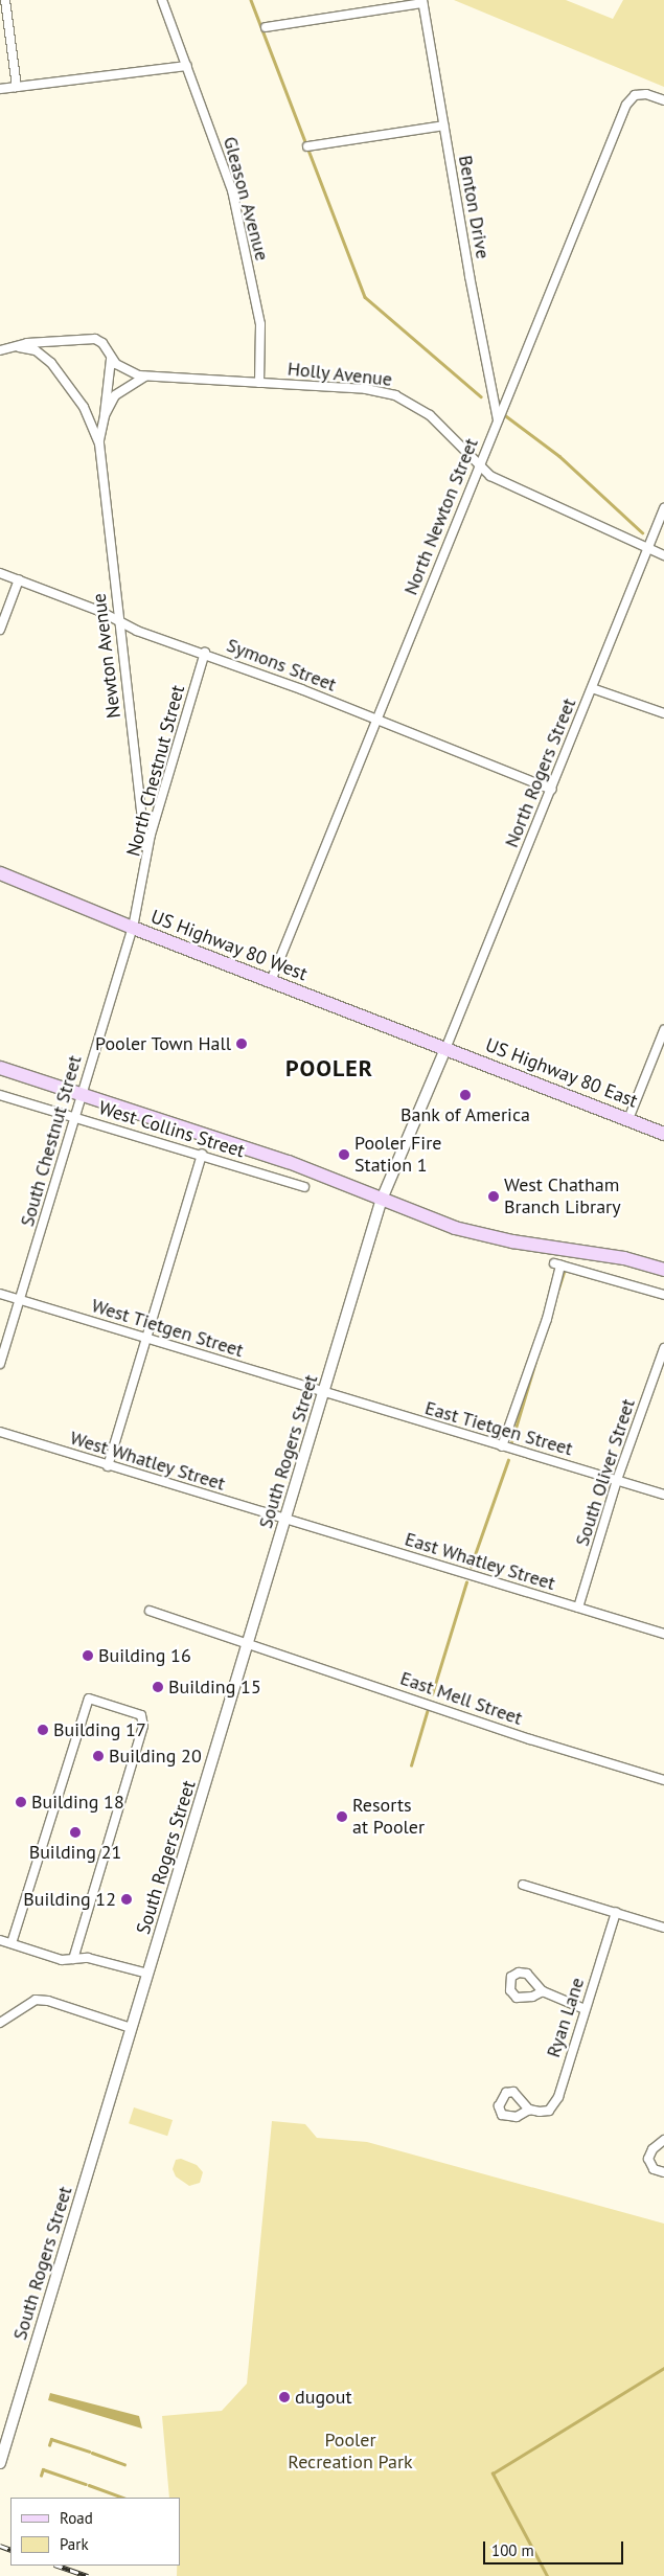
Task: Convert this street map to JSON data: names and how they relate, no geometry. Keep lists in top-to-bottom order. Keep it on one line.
{"streets":{"main road":["US Highway 80 West","US Highway 80 East"],"street":["Gleason Avenue","Benton Drive","Holly Avenue","North Newton Street","Newton Avenue","Symons Street","North Chestnut Street","North Rogers Street","West Collins Street","South Chestnut Street","West Tietgen Street","East Tietgen Street","South Rogers Street","West Whatley Street","South Oliver Street","East Whatley Street","East Mell Street","Ryan Lane"]},"crossings":[["Gleason Avenue","Holly Avenue"],["Benton Drive","North Newton Street"],["Holly Avenue","North Newton Street"],["Holly Avenue","Newton Avenue"],["Holly Avenue","North Rogers Street"],["North Newton Street","Symons Street"],["North Newton Street","US Highway 80 West"],["Newton Avenue","Symons Street"],["Newton Avenue","North Chestnut Street"],["Symons Street","North Chestnut Street"],["Symons Street","North Rogers Street"],["North Chestnut Street","US Highway 80 West"],["North Chestnut Street","South Chestnut Street"],["North Rogers Street","US Highway 80 West"],["North Rogers Street","US Highway 80 East"],["North Rogers Street","South Rogers Street"],["US Highway 80 West","US Highway 80 East"],["US Highway 80 West","South Chestnut Street"],["US Highway 80 West","South Rogers Street"],["US Highway 80 East","South Rogers Street"],["West Collins Street","South Chestnut Street"],["South Chestnut Street","West Tietgen Street"],["West Tietgen Street","East Tietgen Street"],["West Tietgen Street","South Rogers Street"],["East Tietgen Street","South Rogers Street"],["East Tietgen Street","South Oliver Street"],["South Rogers Street","West Whatley Street"],["South Rogers Street","East Whatley Street"],["South Rogers Street","East Mell Street"],["West Whatley Street","East Whatley Street"],["South Oliver Street","East Whatley Street"]],"districts":["POOLER"],"parks":["Pooler Recreation Park"],"places":["Pooler Town Hall","Bank of America","Pooler Fire Station 1","West Chatham Branch Library","Building 16","Building 15","Building 17","Building 20","Building 18","Resorts at Pooler","Building 21","Building 12","dugout"],"legend":["Road","Park"],"scale_bar":"100 m"}
